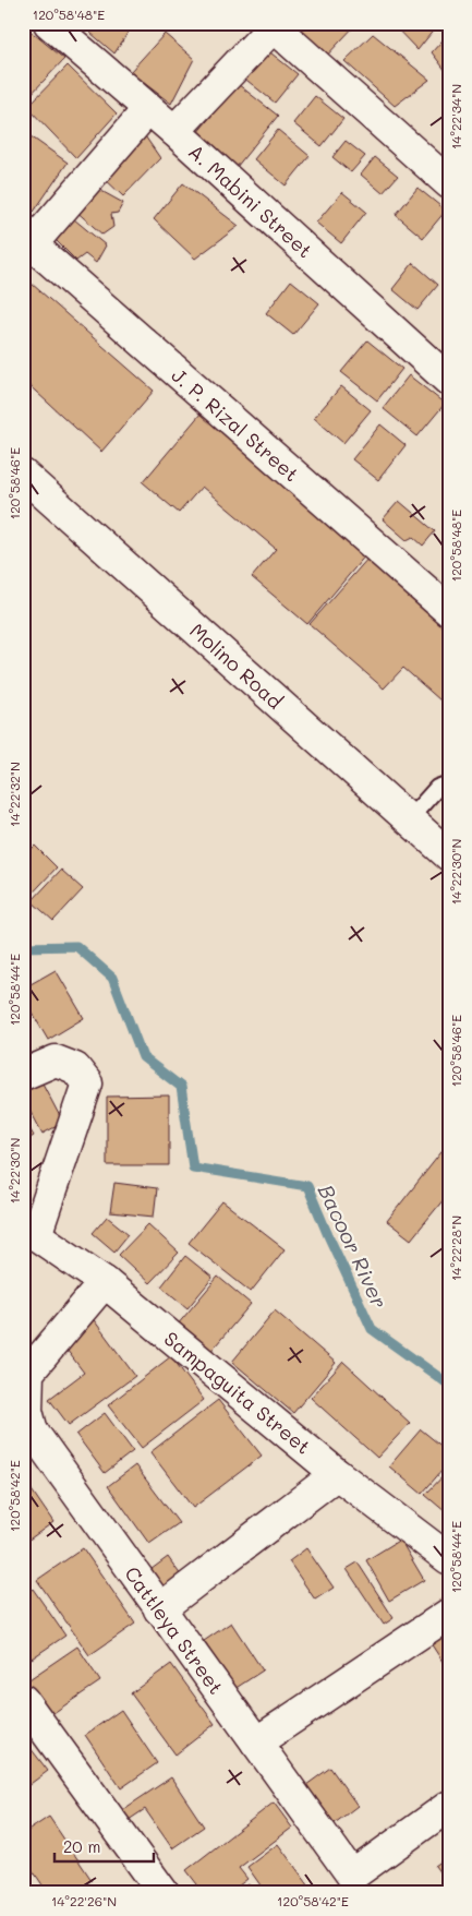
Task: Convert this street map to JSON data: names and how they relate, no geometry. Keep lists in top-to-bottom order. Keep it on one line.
{"streets":{"street":["A. Mabini Street","J. P. Rizal Street","Molino Road","Sampaguita Street","Cattleya Street"]},"crossings":[["Sampaguita Street","Cattleya Street"]],"water":["Bacoor River"],"scale_bar":"20 m","coordinates":["120°58'48\"E","14°22'34\"N","120°58'46\"E","14°22'32\"N","14°22'30\"N","120°58'44\"E","14°22'28\"N","120°58'42\"E","14°22'26\"N"]}
